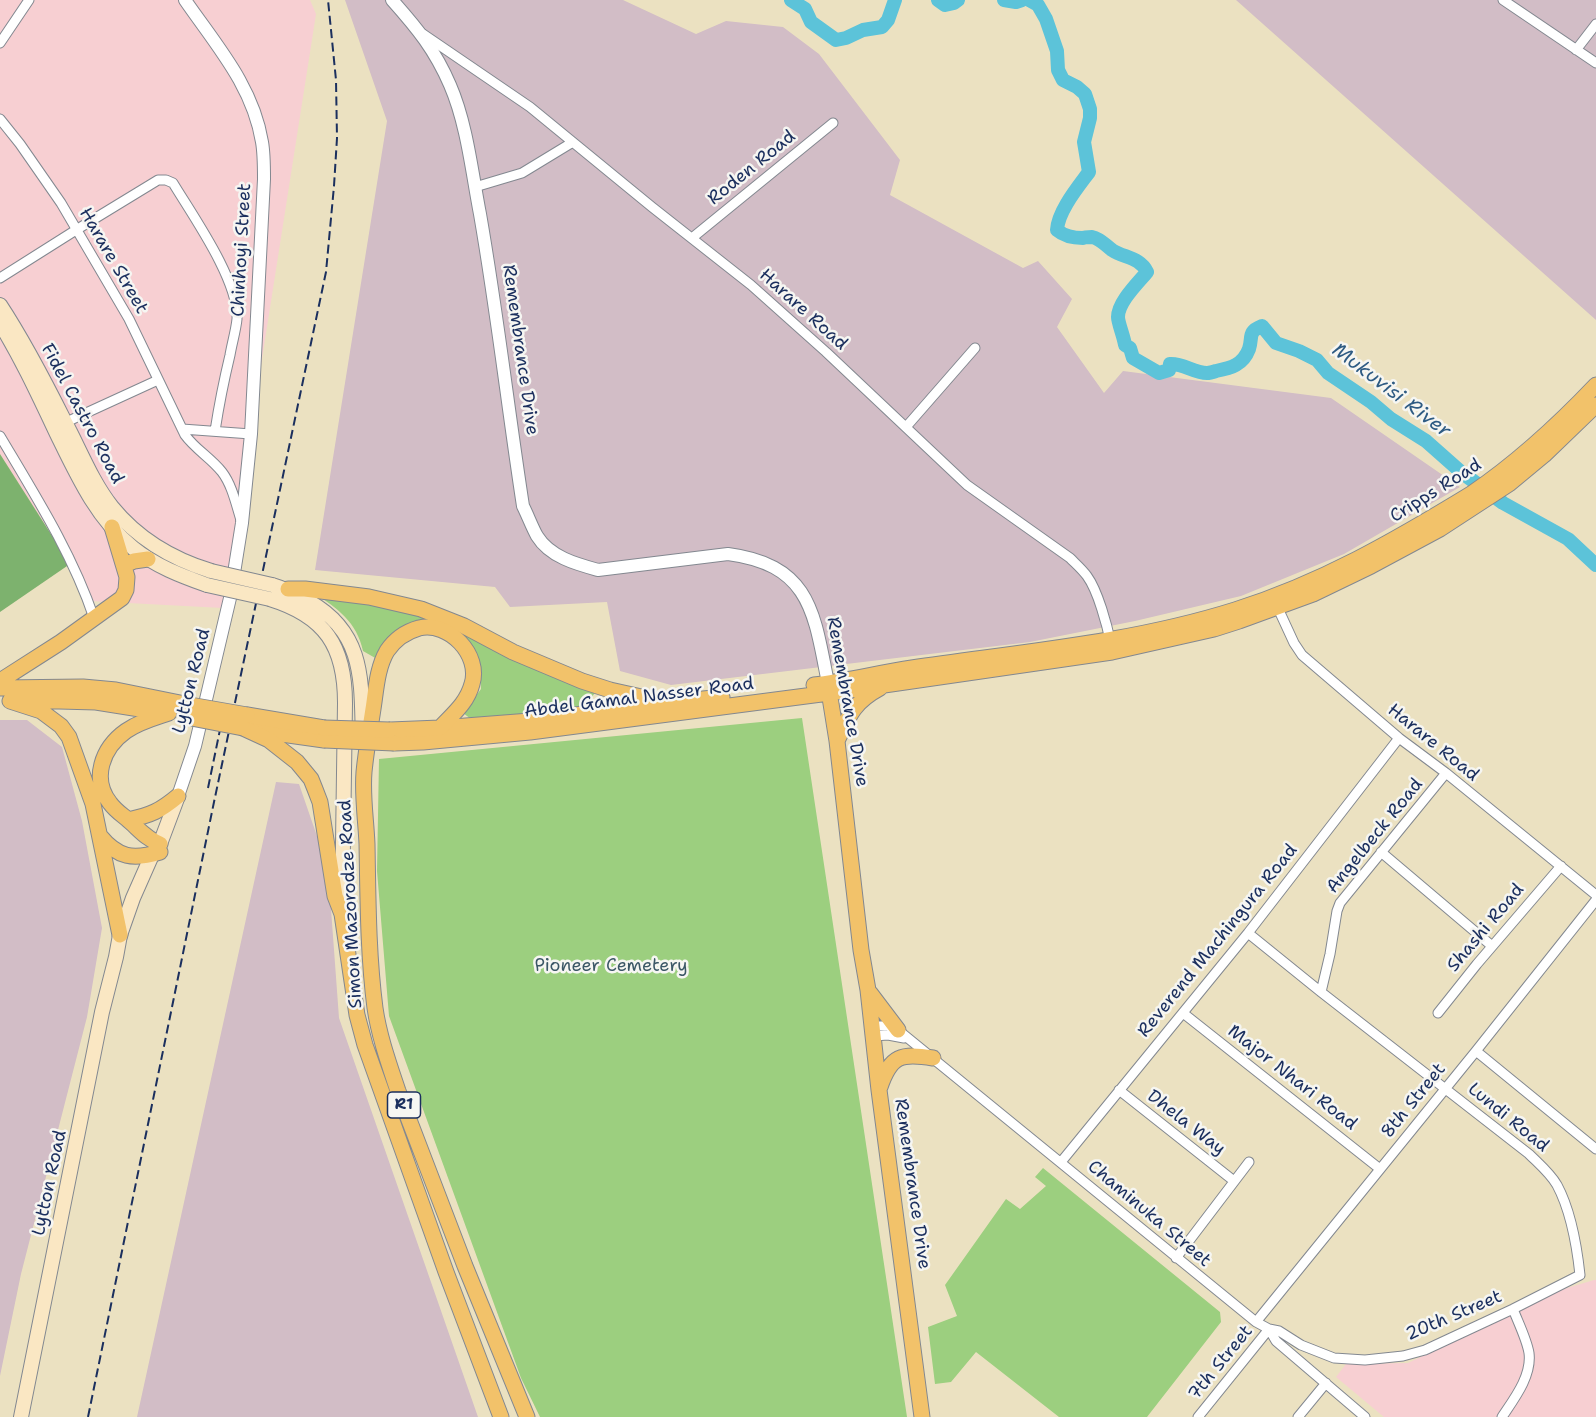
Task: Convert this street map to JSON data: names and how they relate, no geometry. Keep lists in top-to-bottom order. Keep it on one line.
{"streets":{"main road":["Remembrance Drive","Fidel Castro Road","Cripps Road","Lytton Road","Abdel Gamal Nasser Road","Simon Mazorodze Road","R1"],"street":["Roden Road","Chinhoyi Street","Harare Street","Harare Road","Angelbeck Road","Shashi Road","Reverend Machingura Road","Major Nhari Road","8th Street","Lundi Road","Dhela Way","Chaminuka Street","20th Street","7th Street"]},"crossings":[["Roden Road","Harare Road"],["Chinhoyi Street","Harare Street"],["Chinhoyi Street","Lytton Road"],["Harare Street","Lytton Road"],["Harare Road","Remembrance Drive"],["Harare Road","Cripps Road"],["Harare Road","Abdel Gamal Nasser Road"],["Harare Road","Angelbeck Road"],["Harare Road","Shashi Road"],["Harare Road","Reverend Machingura Road"],["Remembrance Drive","Abdel Gamal Nasser Road"],["Fidel Castro Road","Simon Mazorodze Road"],["Cripps Road","Abdel Gamal Nasser Road"],["Angelbeck Road","Lundi Road"],["Reverend Machingura Road","Major Nhari Road"],["Reverend Machingura Road","Lundi Road"],["Reverend Machingura Road","Dhela Way"],["Reverend Machingura Road","Chaminuka Street"],["Major Nhari Road","8th Street"],["8th Street","Lundi Road"],["8th Street","Chaminuka Street"],["Lundi Road","20th Street"],["Dhela Way","Chaminuka Street"],["Chaminuka Street","20th Street"],["Chaminuka Street","7th Street"],["20th Street","7th Street"]],"water":["Mukuvisi River"],"parks":["Pioneer Cemetery"]}
